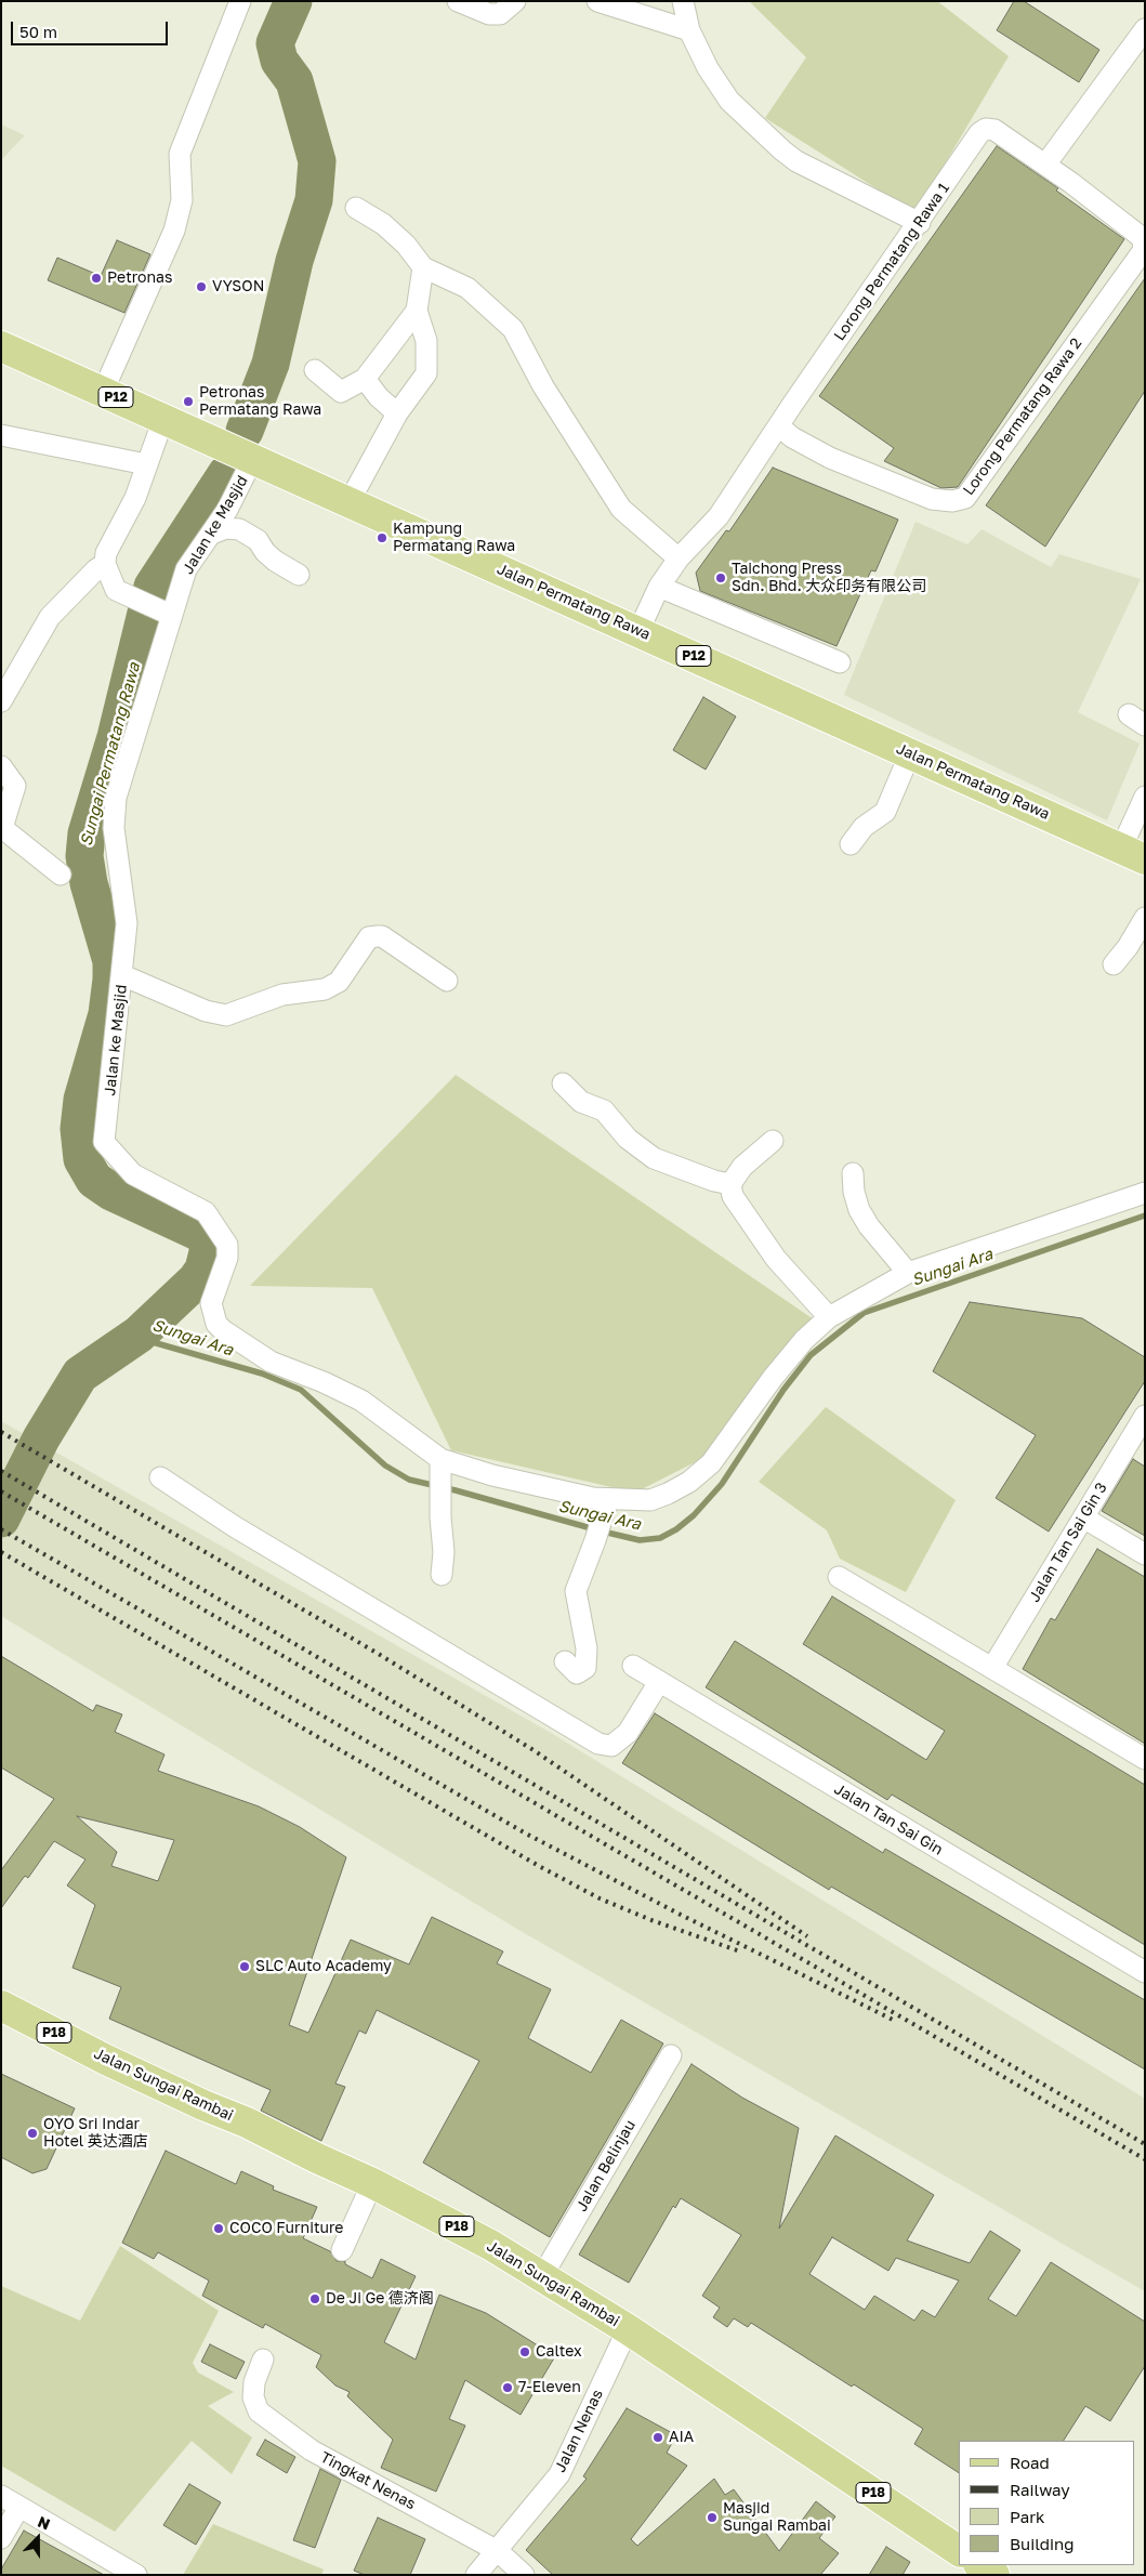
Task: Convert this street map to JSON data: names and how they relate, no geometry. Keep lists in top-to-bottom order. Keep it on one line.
{"streets":{"main road":["P12","Jalan Permatang Rawa","P18","Jalan Sungai Rambai"],"street":["Lorong Permatang Rawa 1","Lorong Permatang Rawa 2","Jalan ke Masjid","Jalan Tan Sai Gin 3","Jalan Tan Sai Gin","Jalan Belinjau","Jalan Nenas","Tingkat Nenas"]},"crossings":[["Lorong Permatang Rawa 1","Lorong Permatang Rawa 2"],["Lorong Permatang Rawa 1","Jalan Permatang Rawa"],["Jalan ke Masjid","Jalan Permatang Rawa"],["Jalan Sungai Rambai","Jalan Belinjau"],["Jalan Sungai Rambai","Jalan Nenas"],["Jalan Nenas","Tingkat Nenas"]],"water":["Sungai Permatang Rawa","Sungai Ara"],"places":["Petronas","VYSON","Petronas Permatang Rawa","Kampung Permatang Rawa","Taichong Press Sdn. Bhd. 大众印务有限公司","SLC Auto Academy","OYO Sri Indar Hotel 英达酒店","COCO Furniture","De Ji Ge 德济阁","Caltex","7-Eleven","AIA","Masjid Sungai Rambai"],"legend":["Road","Railway","Park","Building"],"scale_bar":"50 m","north":"top"}
